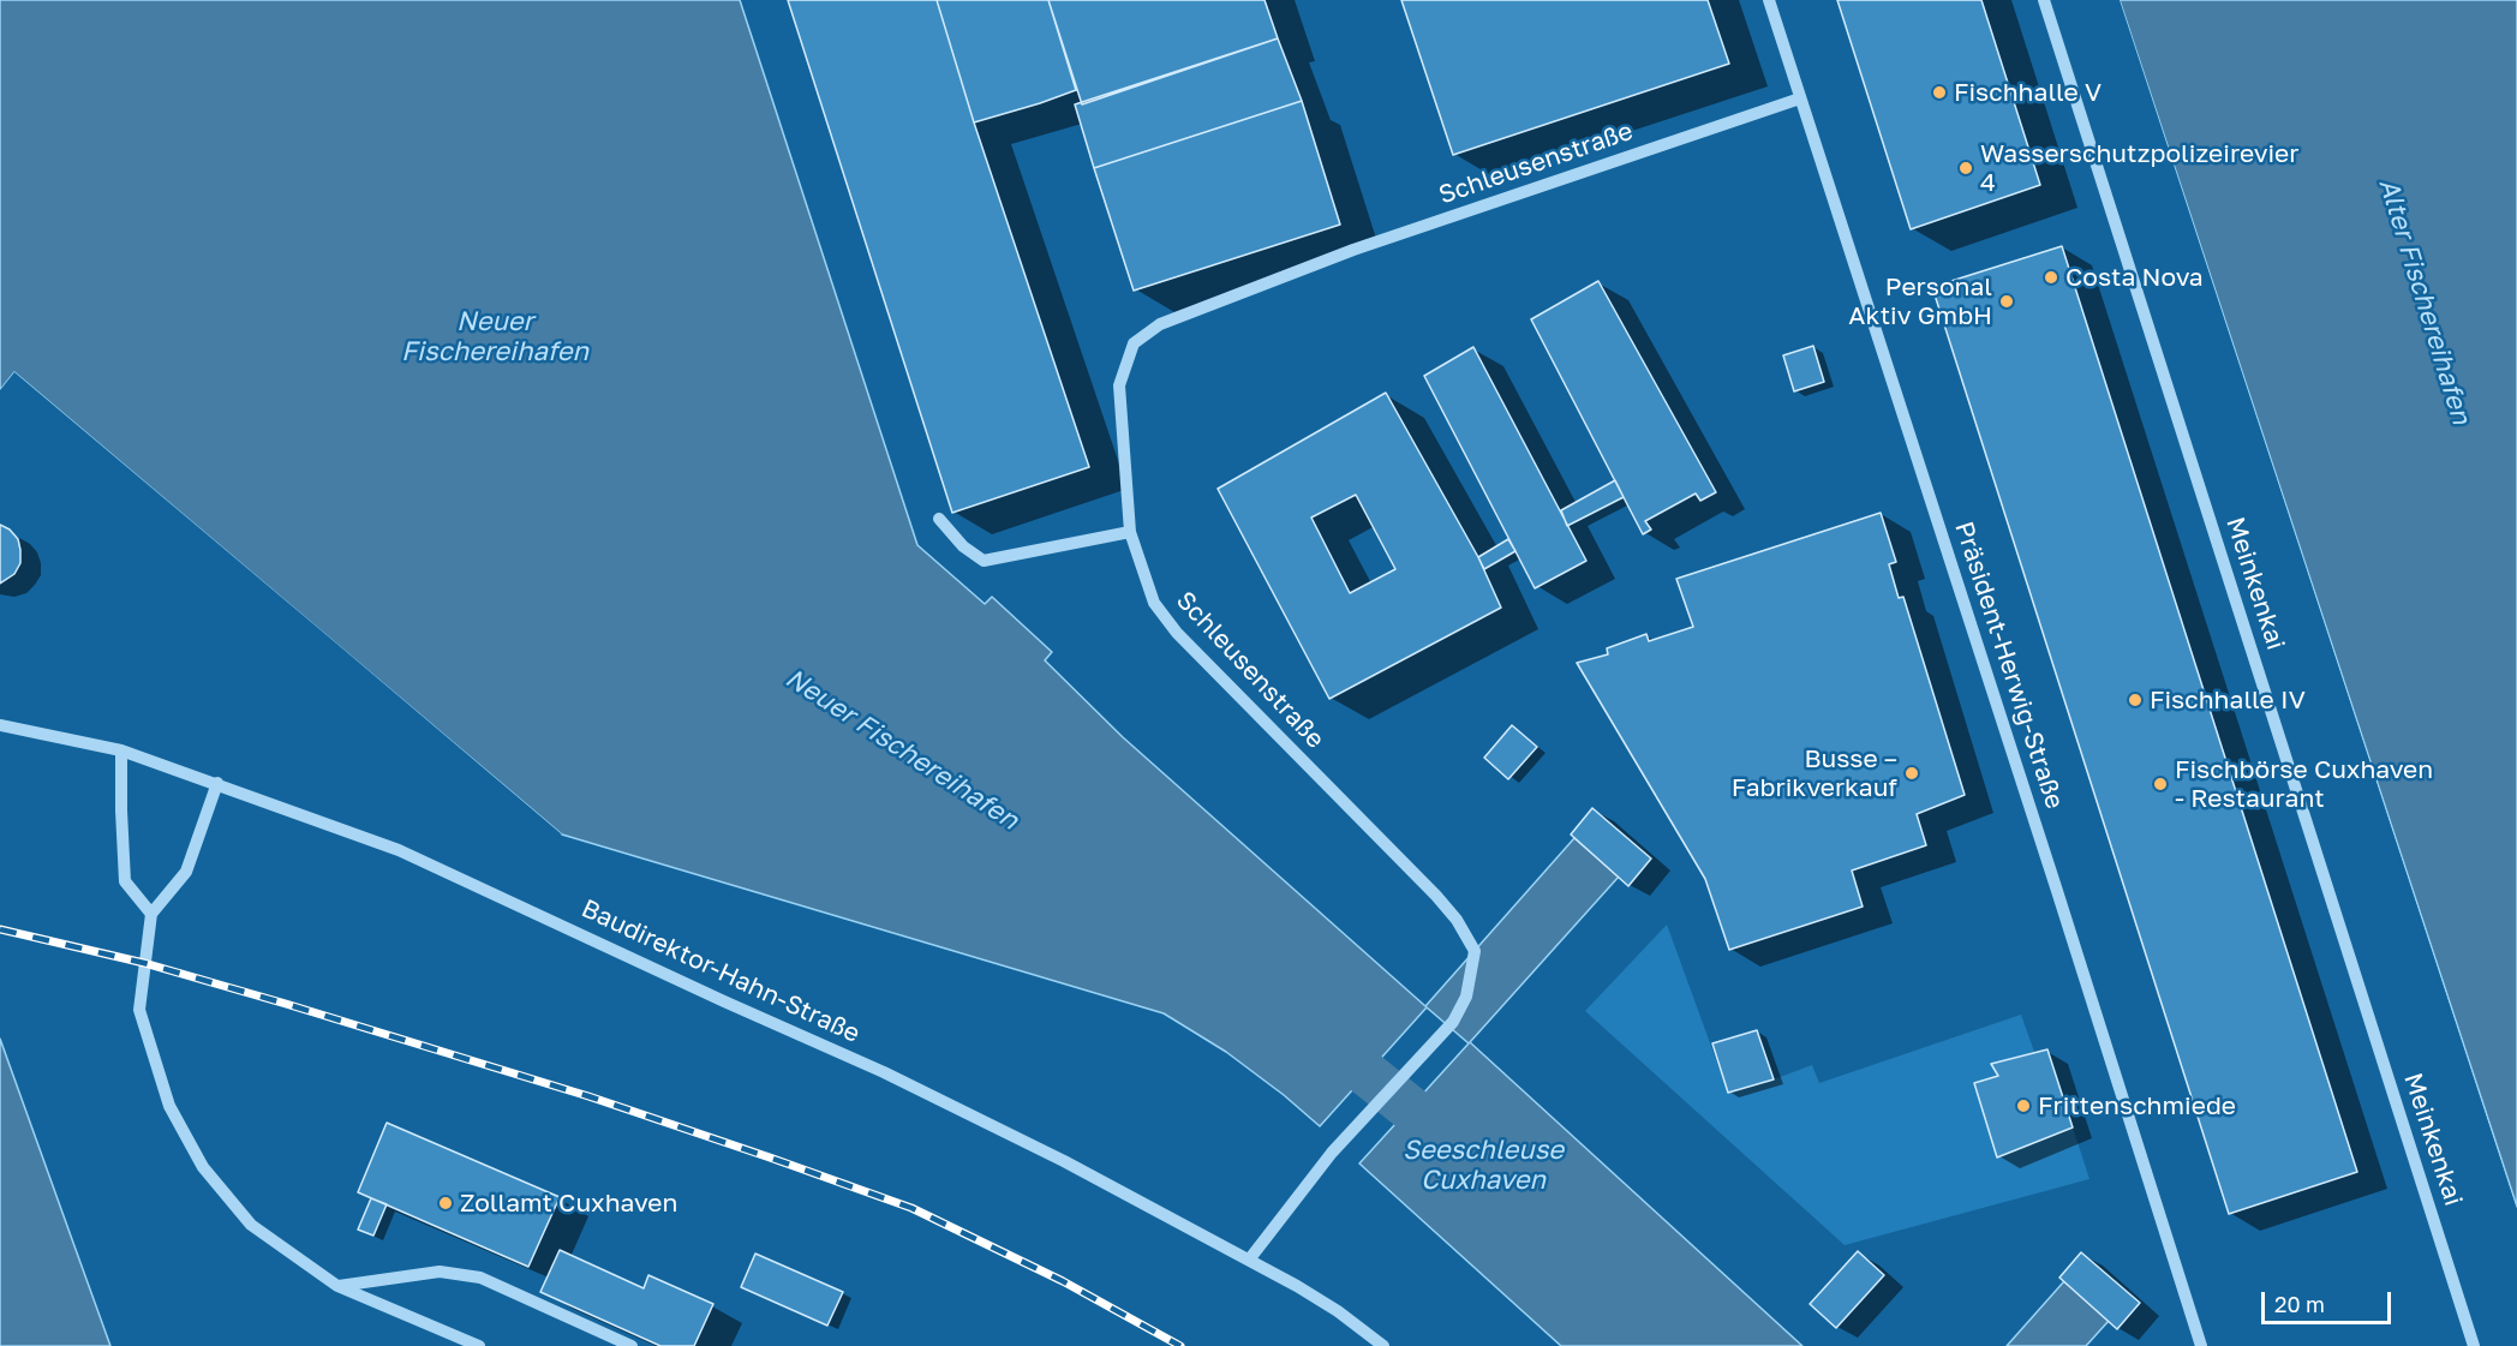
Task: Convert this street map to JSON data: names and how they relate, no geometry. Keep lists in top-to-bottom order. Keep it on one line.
{"streets":{"street":["Schleusenstraße","Meinkenkai","Präsident-Herwig-Straße","Baudirektor-Hahn-Straße"]},"crossings":[["Schleusenstraße","Präsident-Herwig-Straße"],["Schleusenstraße","Baudirektor-Hahn-Straße"]],"water":["Alter Fischereihafen","Neuer Fischereihafen","Seeschleuse Cuxhaven"],"places":["Fischhalle V","Wasserschutzpolizeirevier 4","Costa Nova","Personal Aktiv GmbH","Fischhalle IV","Busse – Fabrikverkauf","Fischbörse Cuxhaven - Restaurant","Frittenschmiede","Zollamt Cuxhaven"],"scale_bar":"20 m"}
